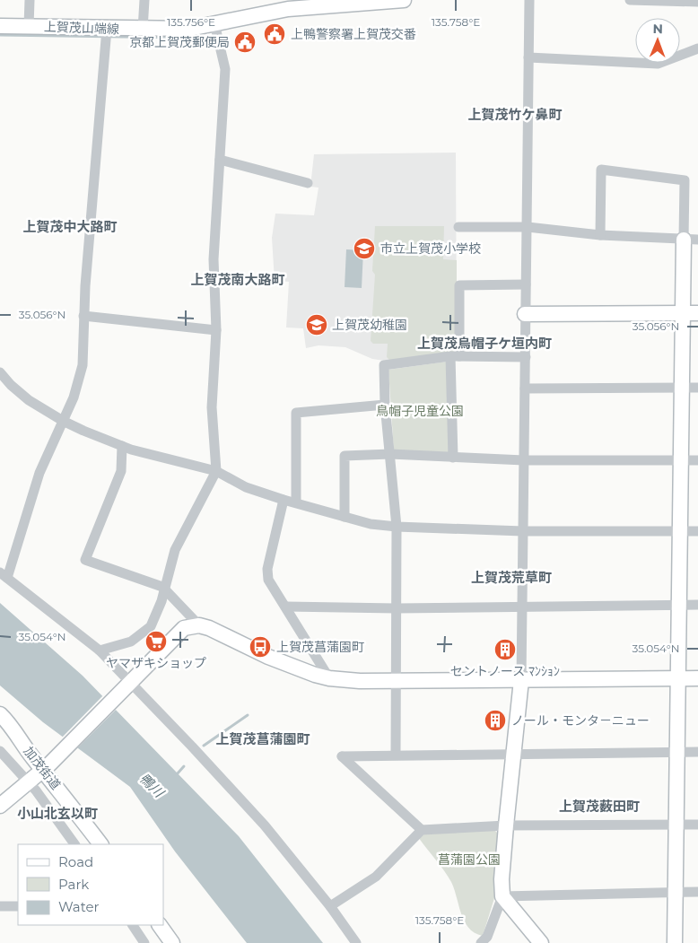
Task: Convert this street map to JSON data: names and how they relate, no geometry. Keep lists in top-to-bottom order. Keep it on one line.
{"streets":{"street":["上賀茂山端線","加茂街道"]},"districts":["上賀茂竹ケ鼻町","上賀茂中大路町","上賀茂南大路町","上賀茂烏帽子ケ垣内町","上賀茂荒草町","上賀茂菖蒲園町","上賀茂薮田町","小山北玄以町"],"water":["鴨川"],"parks":["鳥帽子児童公園","菖蒲園公園"],"places":{"public building":["上鴨警察署上賀茂交番","京都上賀茂郵便局"],"school or university":["市立上賀茂小学校","上賀茂幼稚園"],"supermarket":["ヤマザキショップ"],"bus stop":["上賀茂菖蒲園町"],"building":["セントノース ﾏﾝｼｮﾝ","ノール・モンタ－ニュー"]},"legend":["Road","Park","Water"],"north":"top","coordinates":["135.756°E","135.758°E","35.056°N","35.054°N"]}
